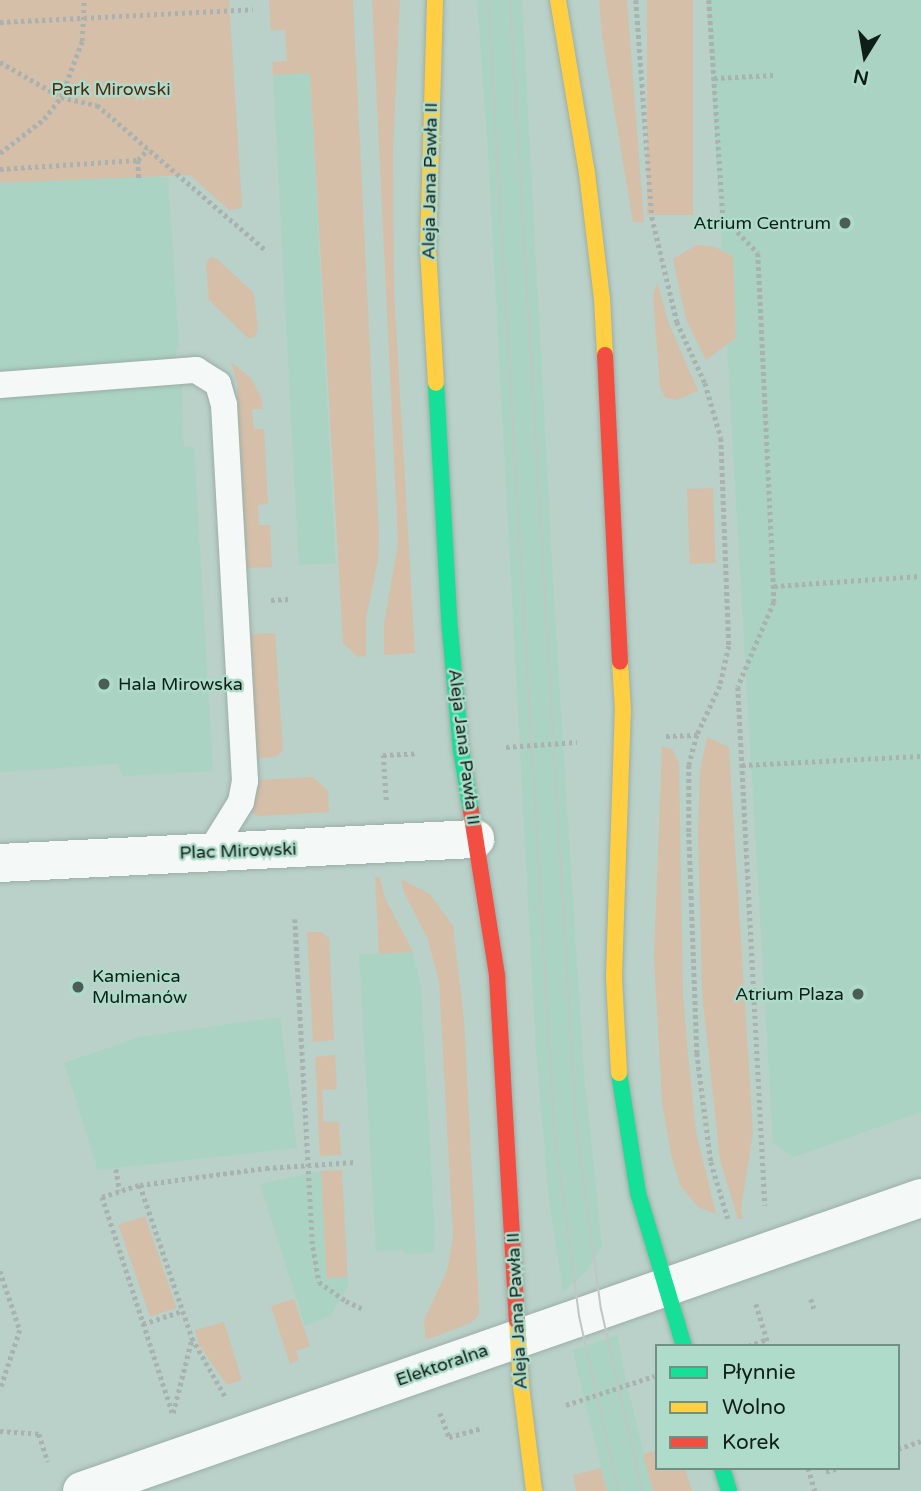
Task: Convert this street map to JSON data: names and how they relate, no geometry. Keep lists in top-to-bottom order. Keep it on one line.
{"streets":{"main road":["Aleja Jana Pawła II"],"street":["Plac Mirowski","Elektoralna"]},"crossings":[["Aleja Jana Pawła II","Plac Mirowski"],["Aleja Jana Pawła II","Elektoralna"]],"parks":["Park Mirowski"],"places":["Atrium Centrum","Hala Mirowska","Kamienica Mulmanów","Atrium Plaza"],"legend":["Płynnie","Wolno","Korek"],"north":"bottom"}
